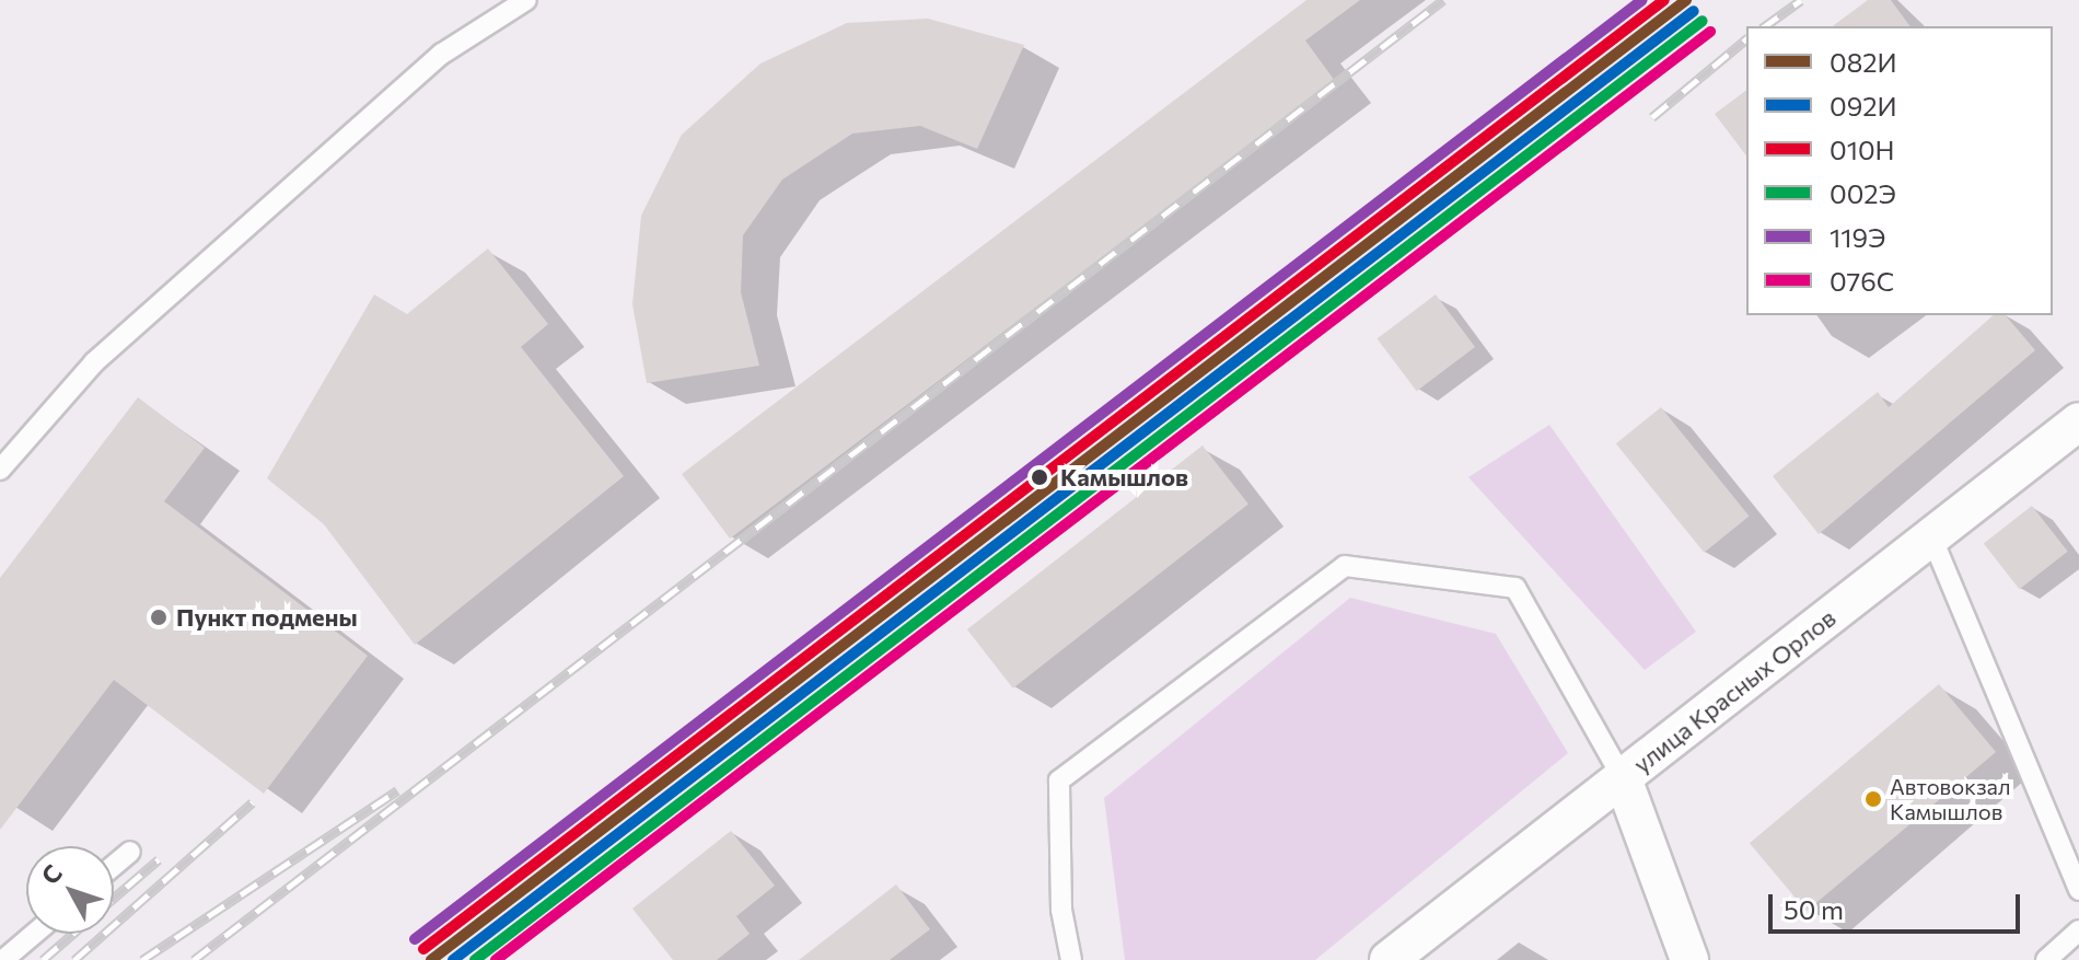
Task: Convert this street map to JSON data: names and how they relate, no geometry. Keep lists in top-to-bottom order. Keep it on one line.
{"streets":{"street":["улица Красных Орлов"]},"places":["Камышлов","Пункт подмены","Автовокзал Камышлов"],"lines":["transit line 082И","transit line 010Н","transit line 119Э","transit line 092И","transit line 002Э","transit line 076С"],"legend":["082И","092И","010Н","002Э","119Э","076С"],"scale_bar":"50 m","north":"top left"}
